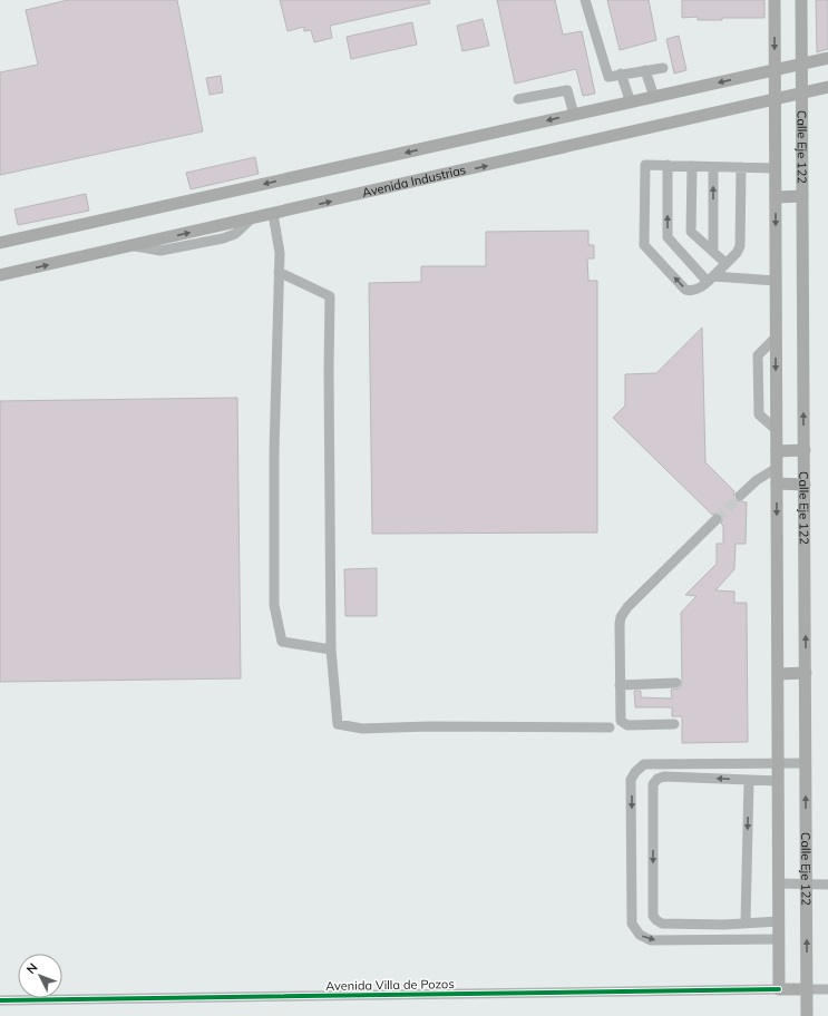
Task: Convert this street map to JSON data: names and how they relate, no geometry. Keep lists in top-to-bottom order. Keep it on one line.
{"streets":{"main road":["Calle Eje 122","Avenida Industrias","Avenida Villa de Pozos"]},"crossings":[["Calle Eje 122","Avenida Industrias"],["Calle Eje 122","Avenida Villa de Pozos"]],"north":"top left"}
